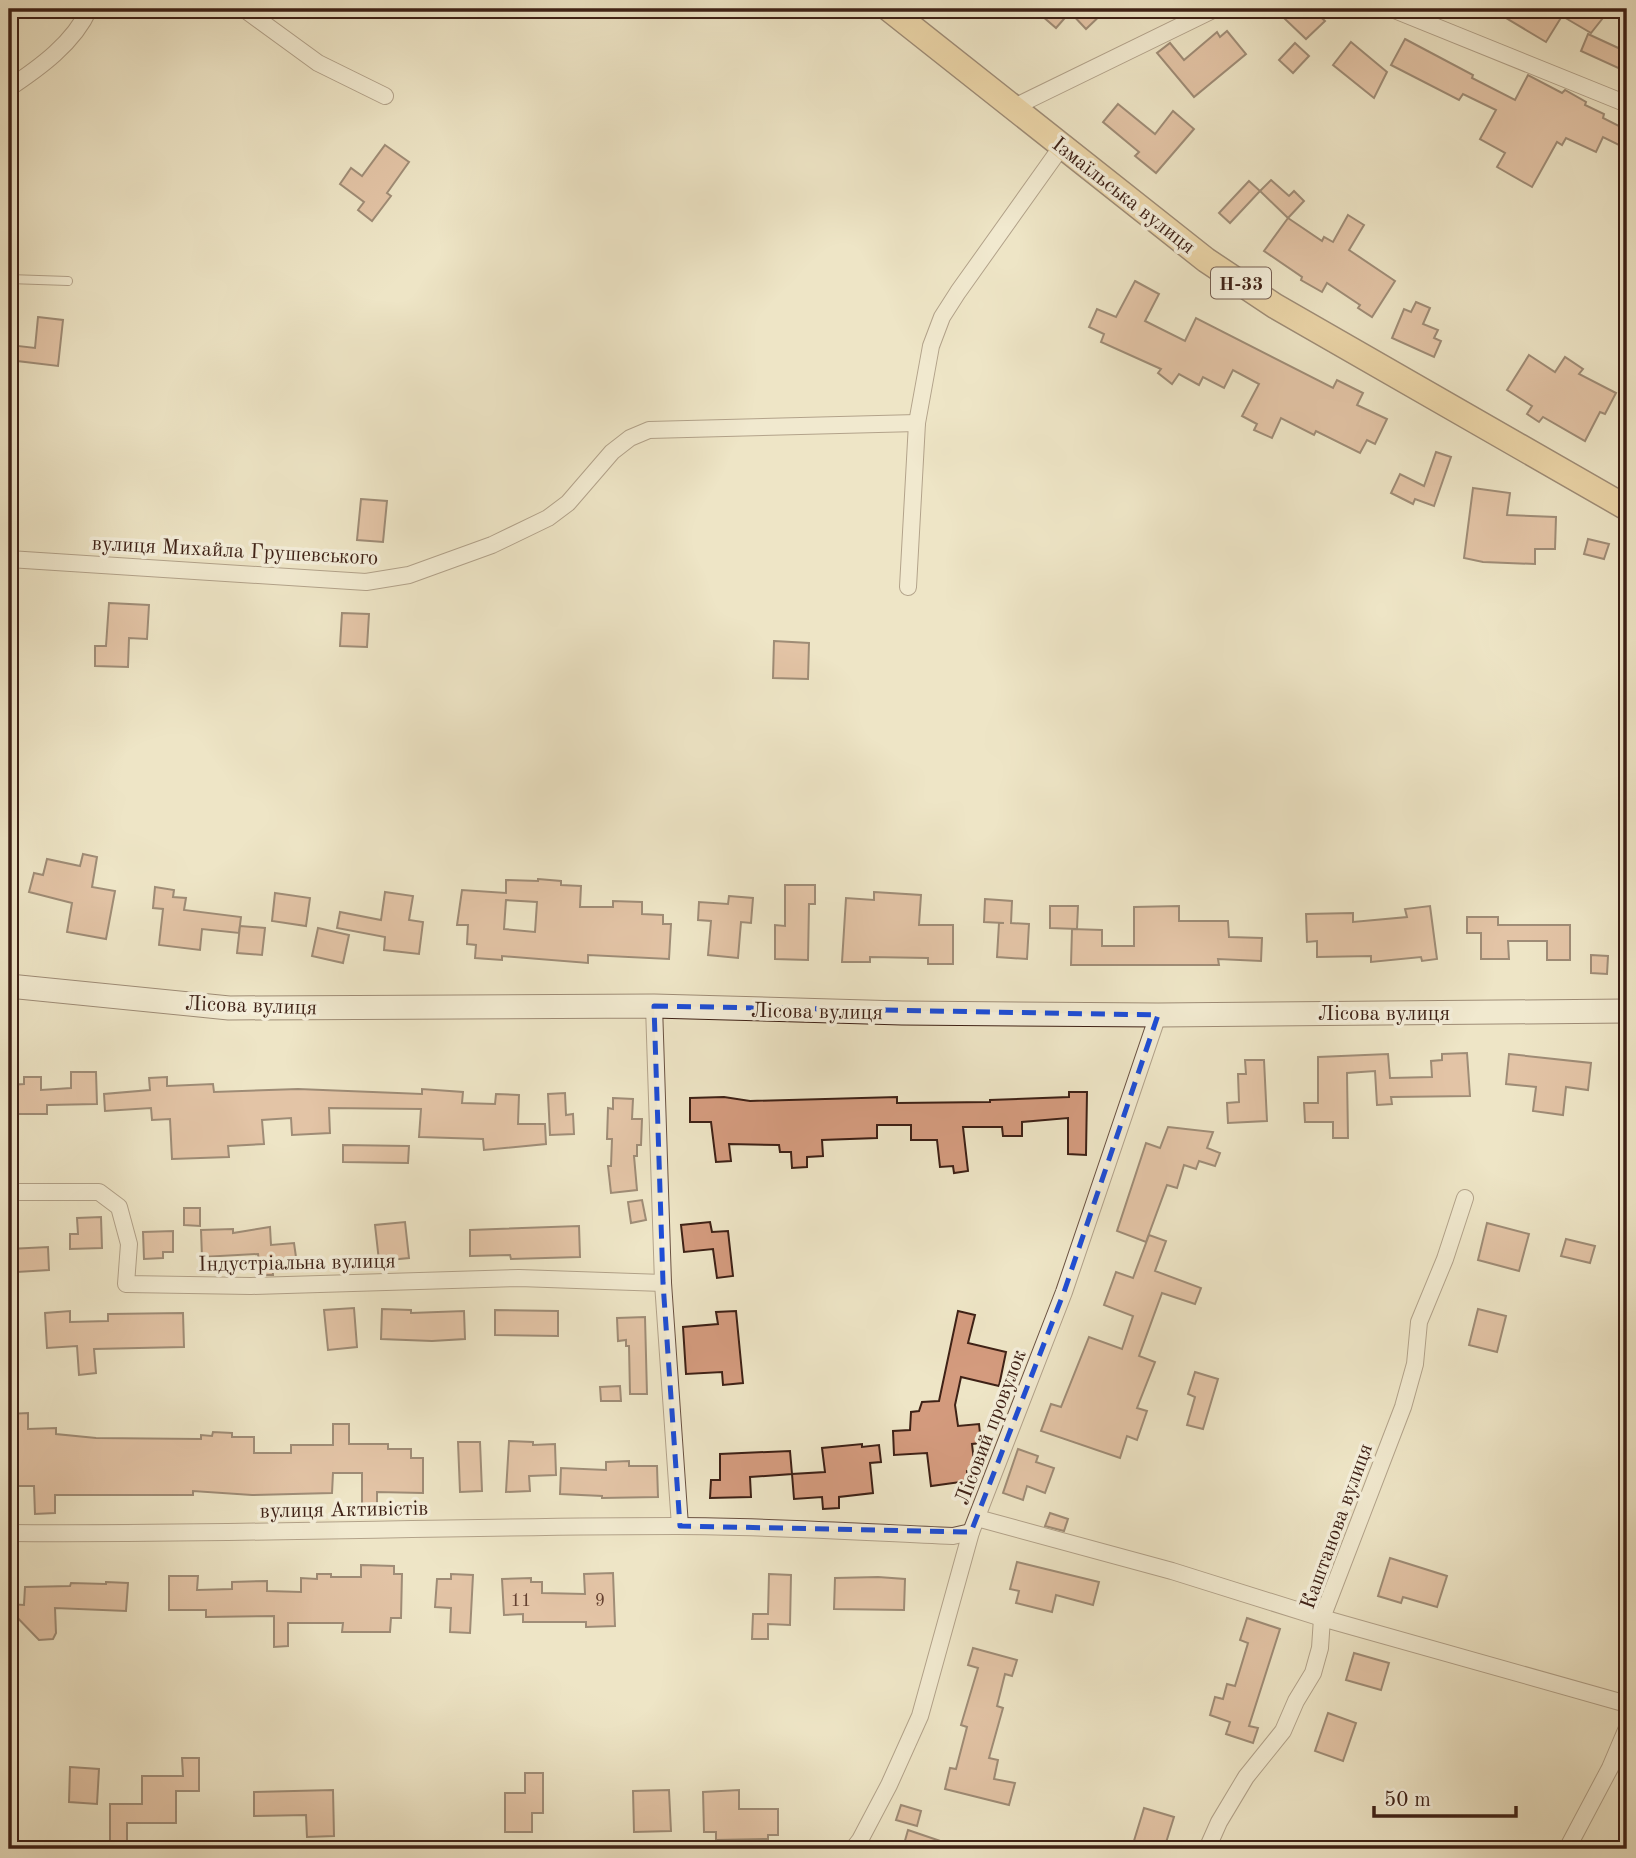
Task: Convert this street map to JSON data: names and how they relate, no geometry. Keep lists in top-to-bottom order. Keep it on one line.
{"streets":{"main road":["Ізмаїльська вулиця","Н-33"],"street":["вулиця Михайла Грушевського","Лісова вулиця","Індустріальна вулиця","Лісовий провулок","вулиця Активістів","Каштанова вулиця"]},"crossings":[["Лісова вулиця","Лісовий провулок"],["Лісовий провулок","вулиця Активістів"]],"house_numbers":["11","9"],"scale_bar":"50 m"}
